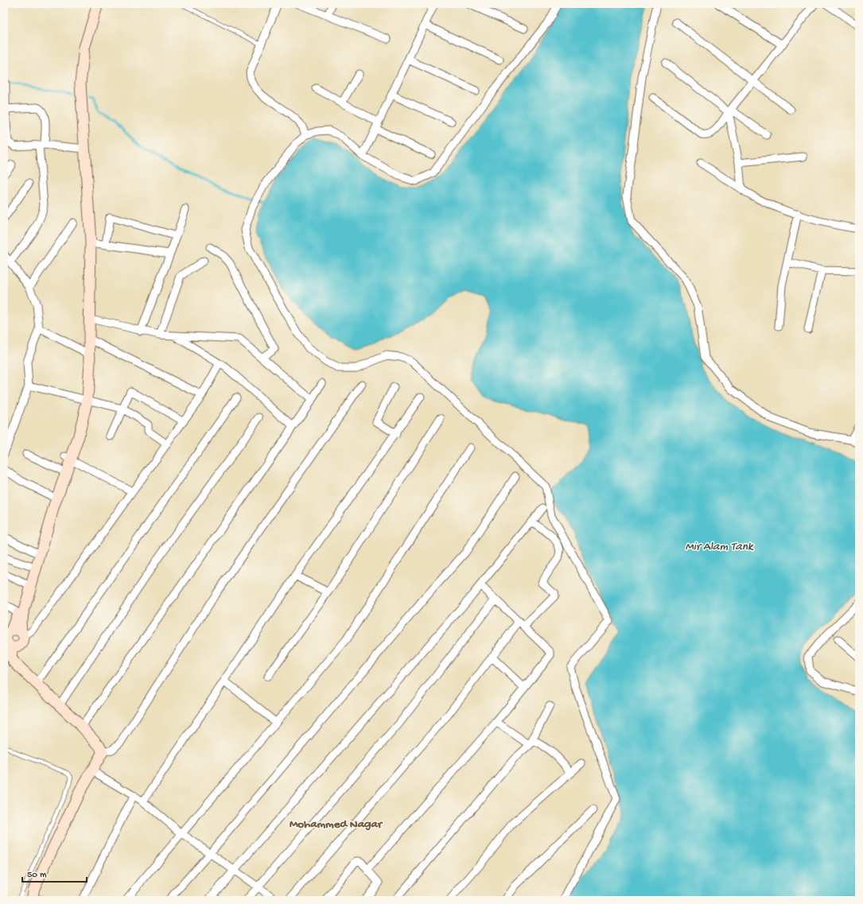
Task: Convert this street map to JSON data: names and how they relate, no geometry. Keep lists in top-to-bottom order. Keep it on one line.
{"districts":["Mohammed Nagar"],"water":["Mir Alam Tank"],"scale_bar":"50 m"}
